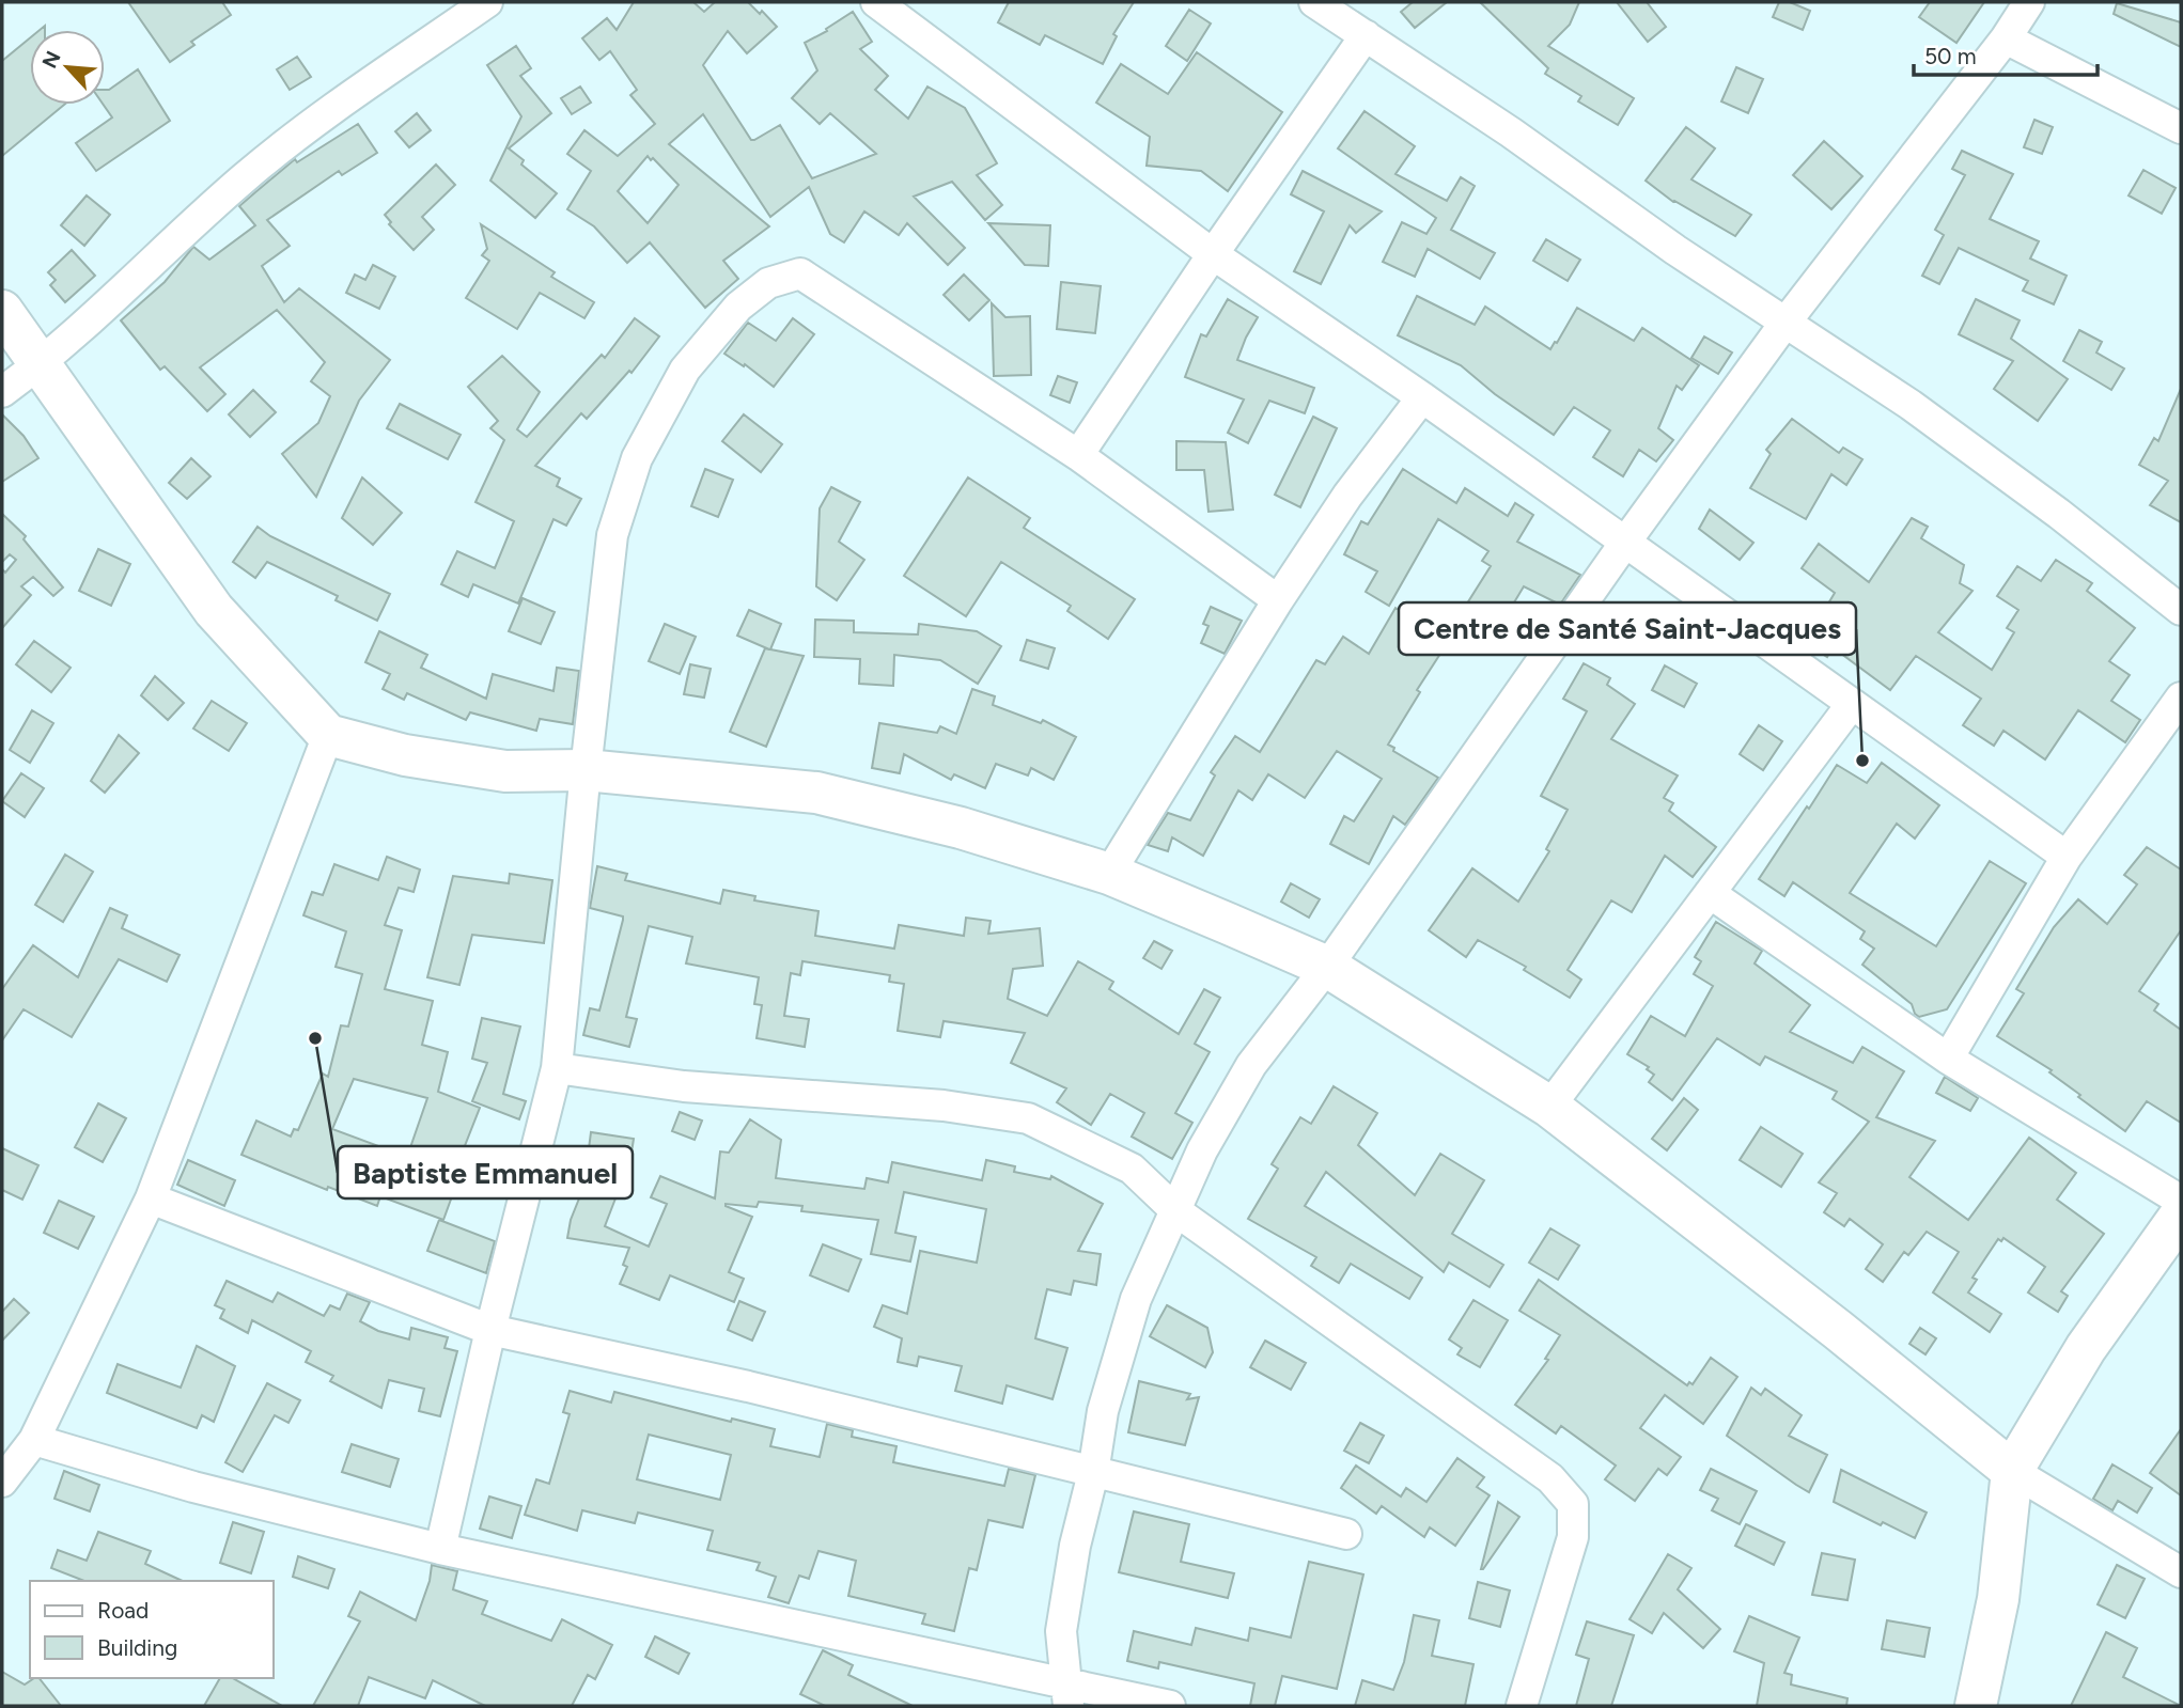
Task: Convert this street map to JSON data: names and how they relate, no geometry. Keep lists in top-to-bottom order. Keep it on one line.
{"places":["Centre de Santé Saint-Jacques","Baptiste Emmanuel"],"legend":["Road","Building"],"scale_bar":"50 m","north":"top left"}
